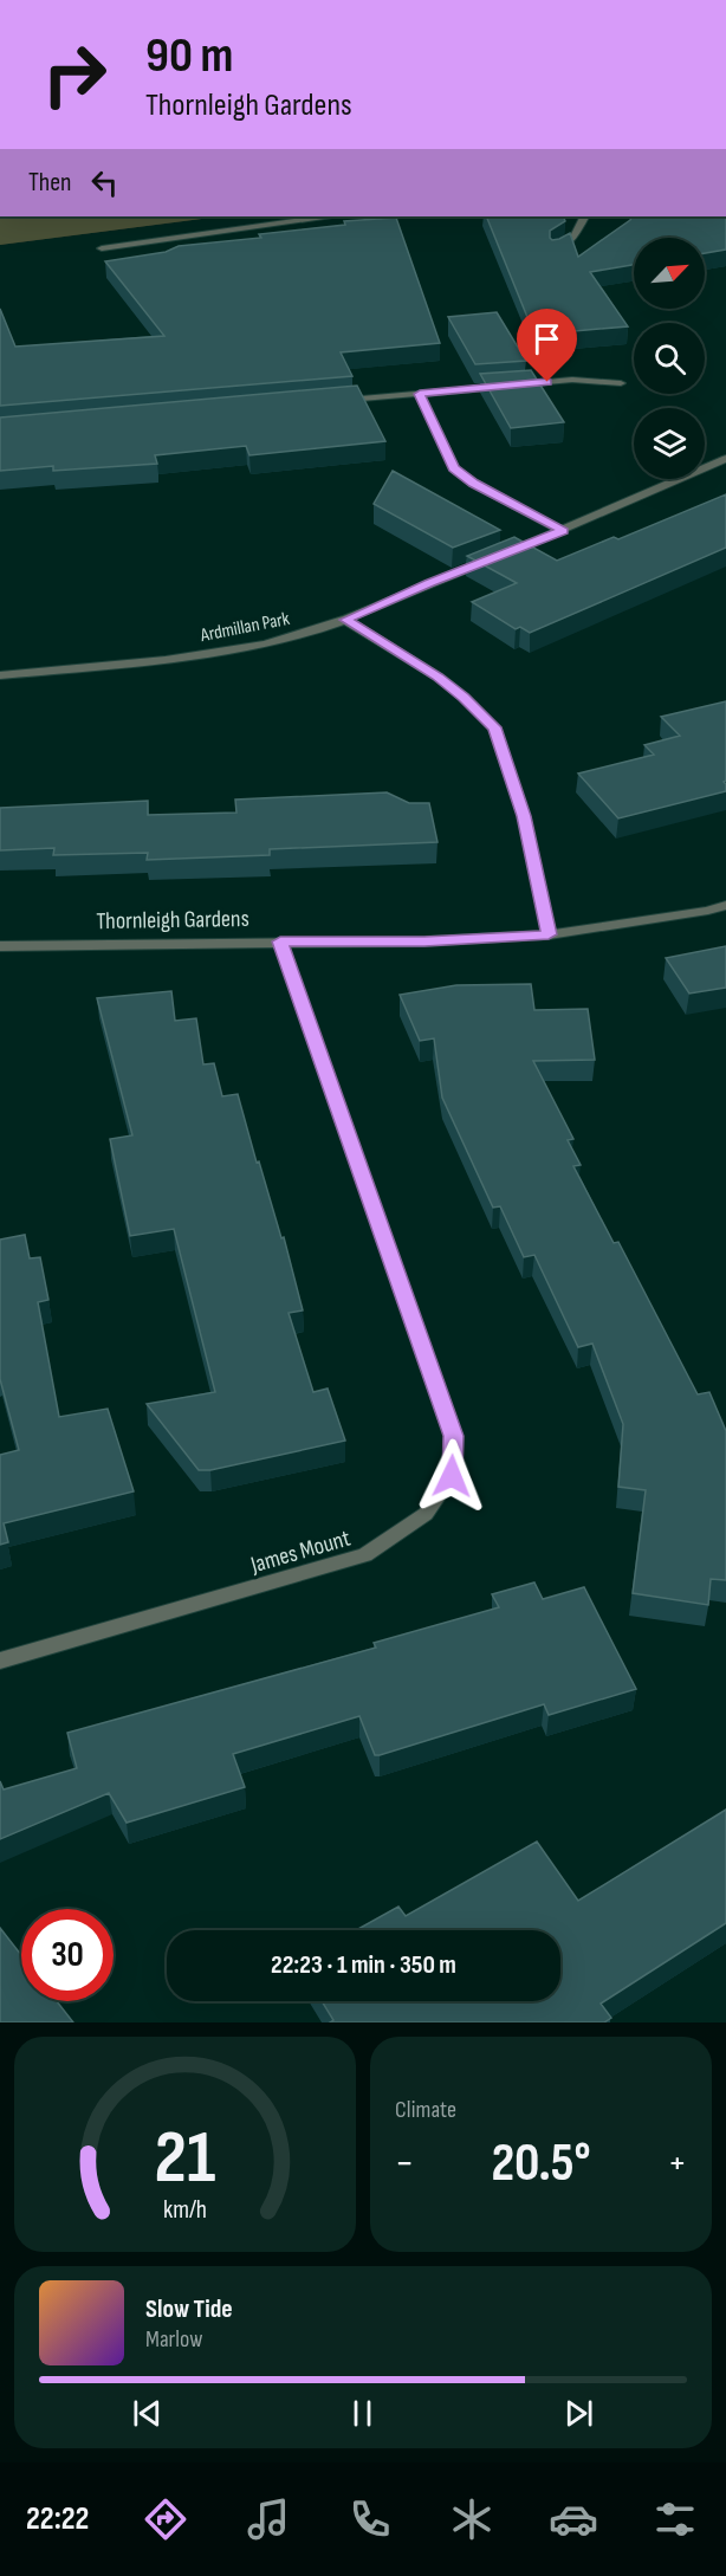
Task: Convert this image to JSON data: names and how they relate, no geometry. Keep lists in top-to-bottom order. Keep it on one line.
{"streets":{"street":["Ardmillan Park","Thornleigh Gardens","James Mount"]},"crossings":[["Thornleigh Gardens","James Mount"]],"north":"top right","page":{"turn":["90 m","Thornleigh Gardens"],"then":"Then","limit":"30","trip":"22:23 · 1 min · 350 m","tile":"Climate","heat":["−","20.5°","+"],"song":["Slow Tide","Marlow"],"tabs":"22:22","gauge":["21","km/h"]}}
